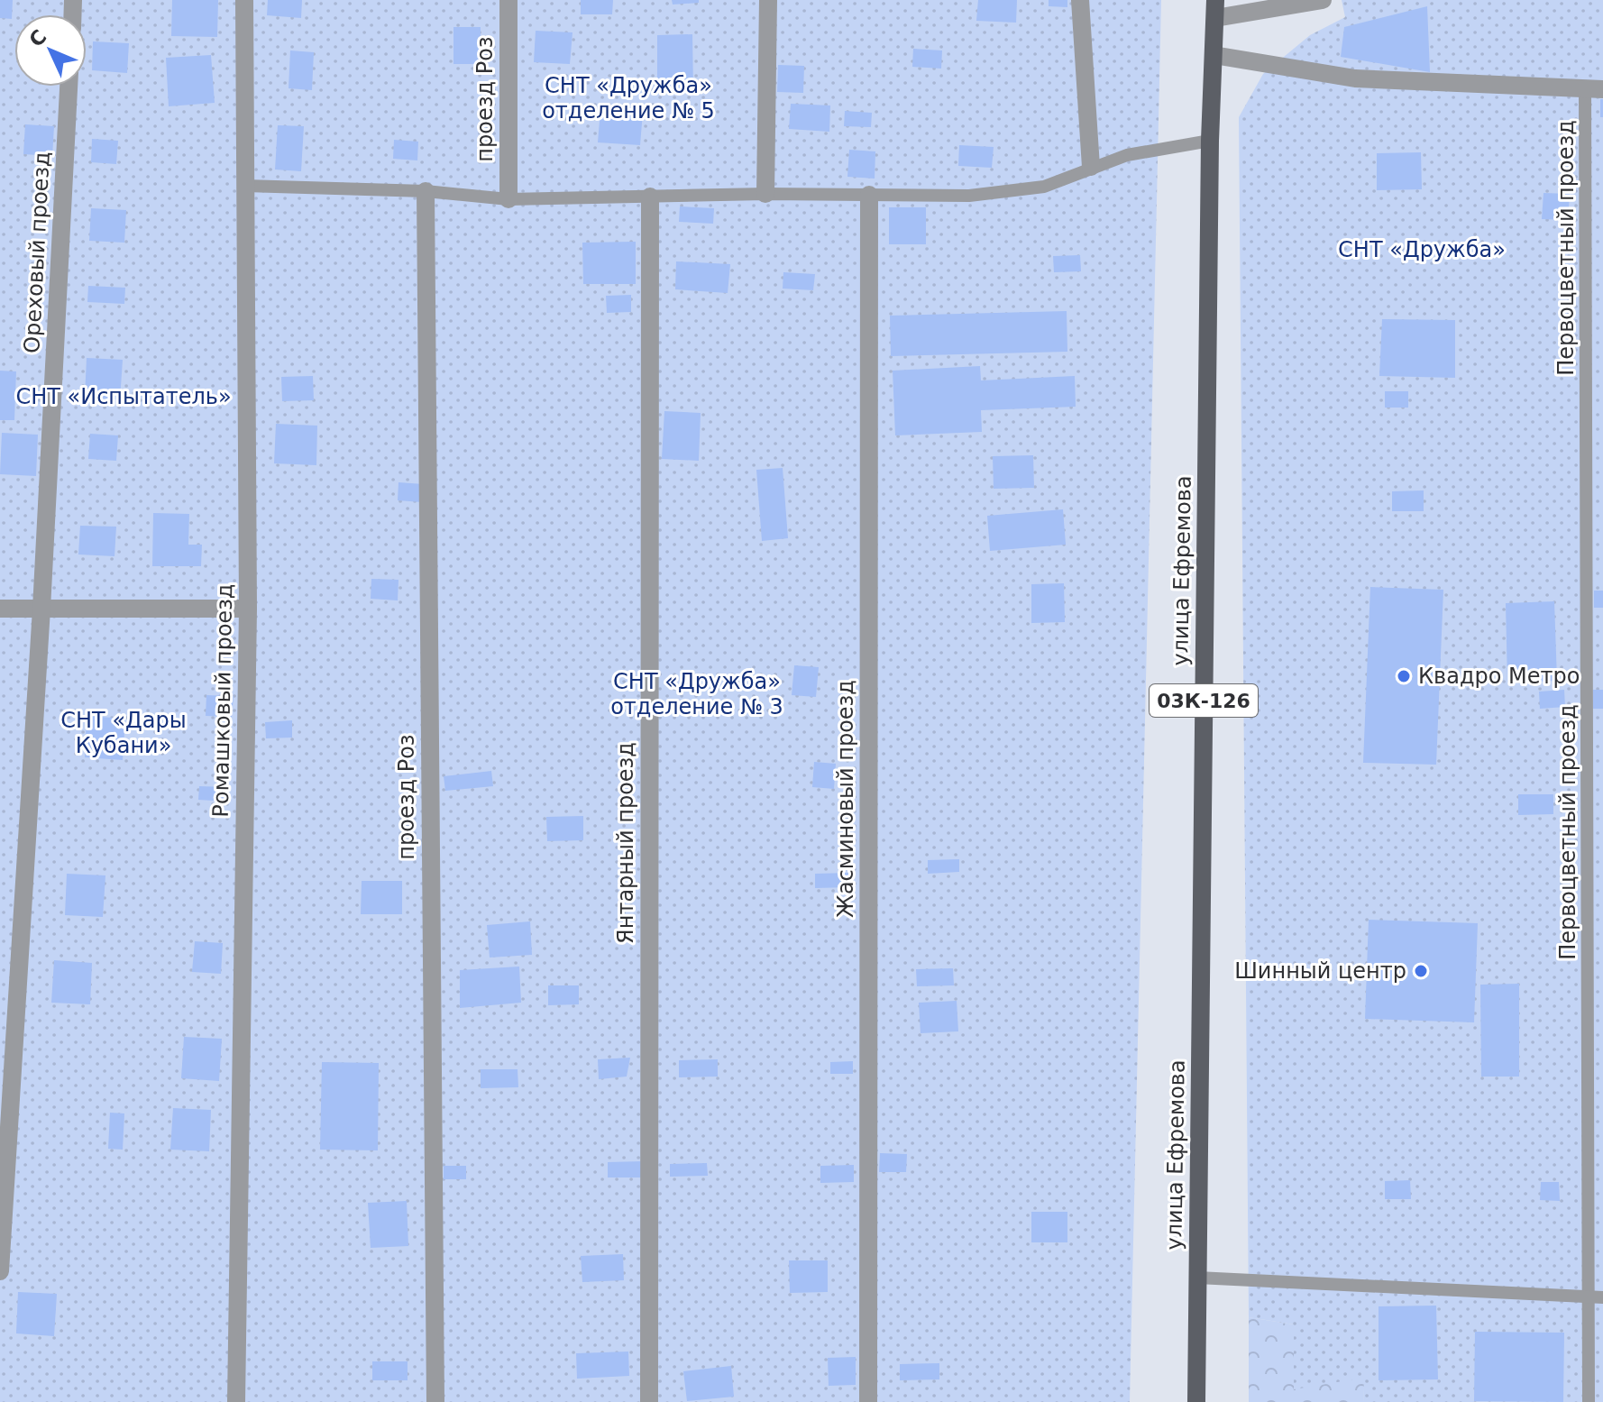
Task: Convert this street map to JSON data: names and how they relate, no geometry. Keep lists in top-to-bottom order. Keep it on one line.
{"streets":{"main road":["улица Ефремова","03К-126"],"street":["проезд Роз","Ореховый проезд","Ромашковый проезд","Жасминовый проезд","Янтарный проезд"],"lane":["Первоцветный проезд"]},"parks":["СНТ «Дружба» отделение № 5","СНТ «Дружба»","СНТ «Испытатель»","СНТ «Дружба» отделение № 3","СНТ «Дары Кубани»"],"places":["Квадро Метро","Шинный центр"],"north":"top left"}
